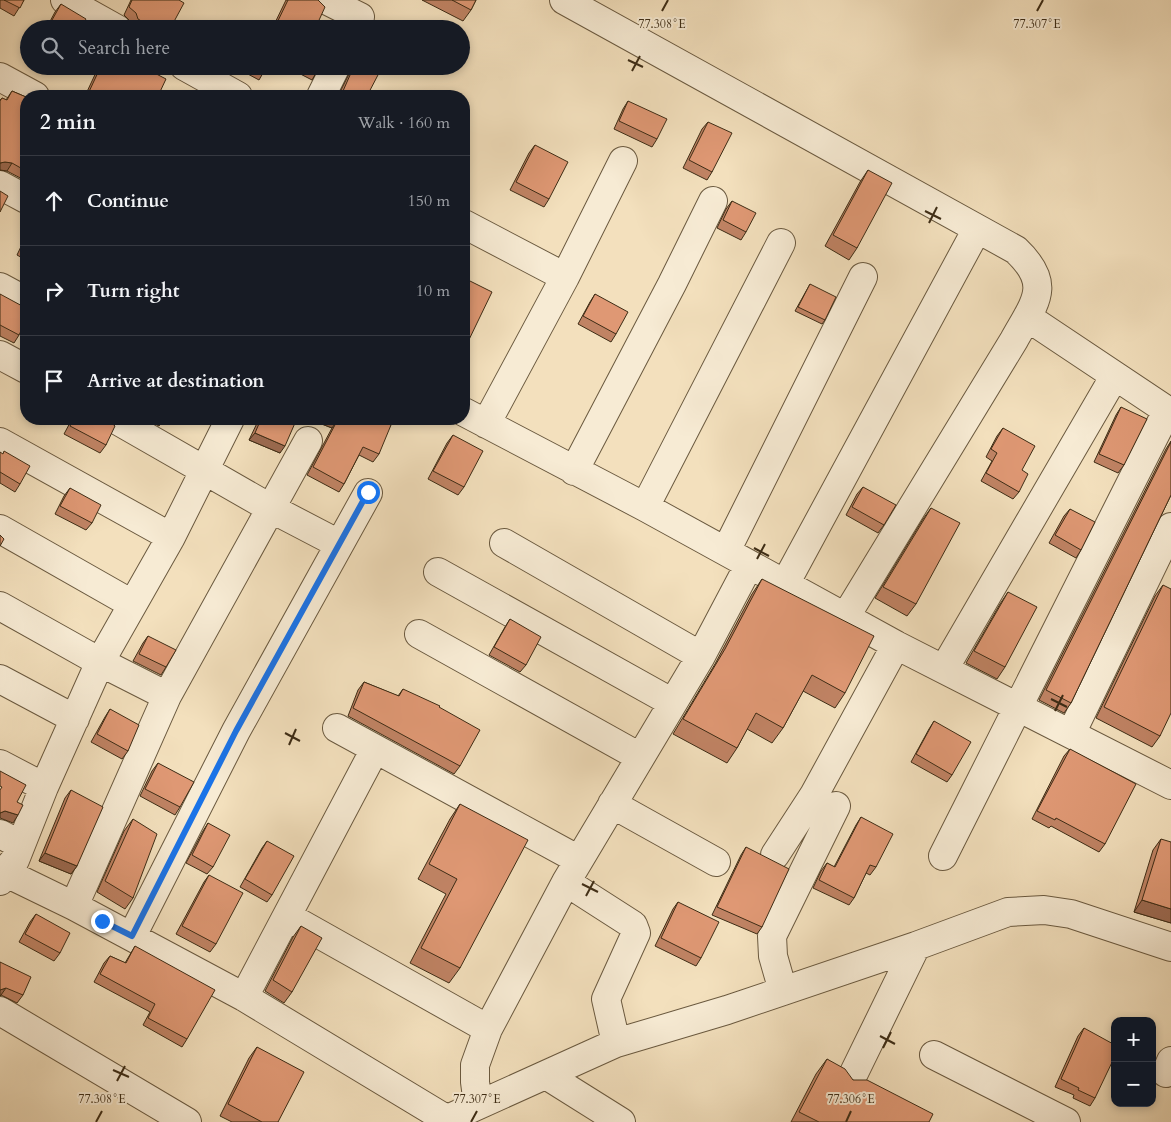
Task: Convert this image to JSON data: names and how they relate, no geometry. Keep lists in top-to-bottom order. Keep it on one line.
{"page":{"search":"Search here","heading":["2 min","Walk · 160 m"],"list":[["Continue","150 m"],["Turn right","10 m"],"Arrive at destination"],"map_buttons":["+","−"]},"coordinates":["77.308°E","77.307°E","77.306°E"]}
